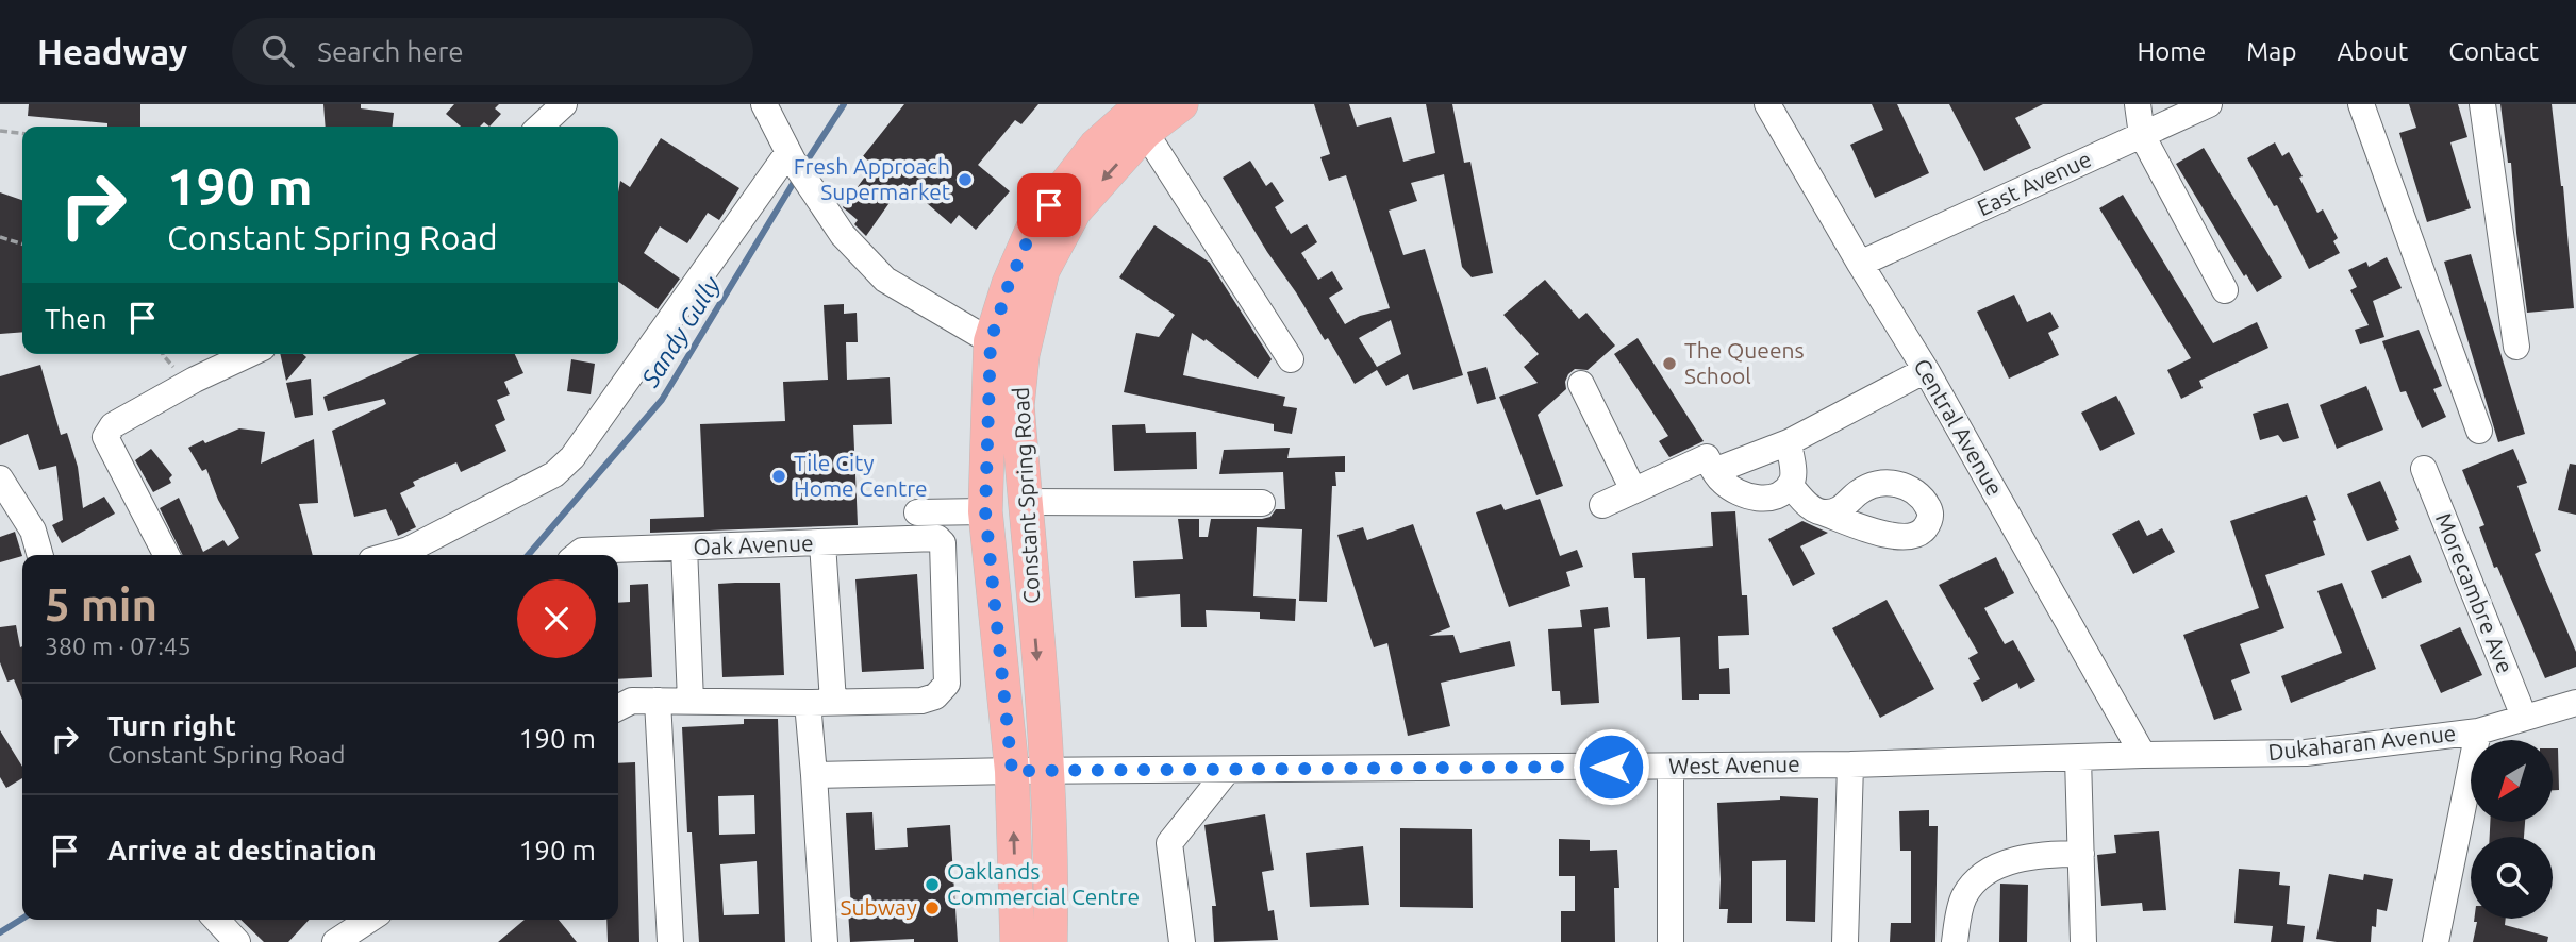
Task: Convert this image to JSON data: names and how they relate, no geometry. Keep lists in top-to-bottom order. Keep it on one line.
{"streets":{"main road":["Constant Spring Road"],"street":["East Avenue","Central Avenue","Oak Avenue","Morecambre Ave","Dukaharan Avenue","West Avenue"]},"crossings":[["East Avenue","Central Avenue"],["Central Avenue","Dukaharan Avenue"],["Central Avenue","West Avenue"],["Constant Spring Road","West Avenue"],["Morecambre Ave","Dukaharan Avenue"],["Dukaharan Avenue","West Avenue"]],"water":["Sandy Gully"],"places":["Fresh Approach Supermarket","The Queens School","Tile City Home Centre","Oaklands Commercial Centre","Subway"],"north":"bottom left","page":{"header":"Headway","search":"Search here","nav":["Home","Map","About","Contact"],"turn":["190 m","Constant Spring Road"],"then":"Then","heading":["5 min","380 m · 07:45"],"list":[{"name":"Turn right","note":"Constant Spring Road","value":"190 m"},{"name":"Arrive at destination","value":"190 m"}]}}
